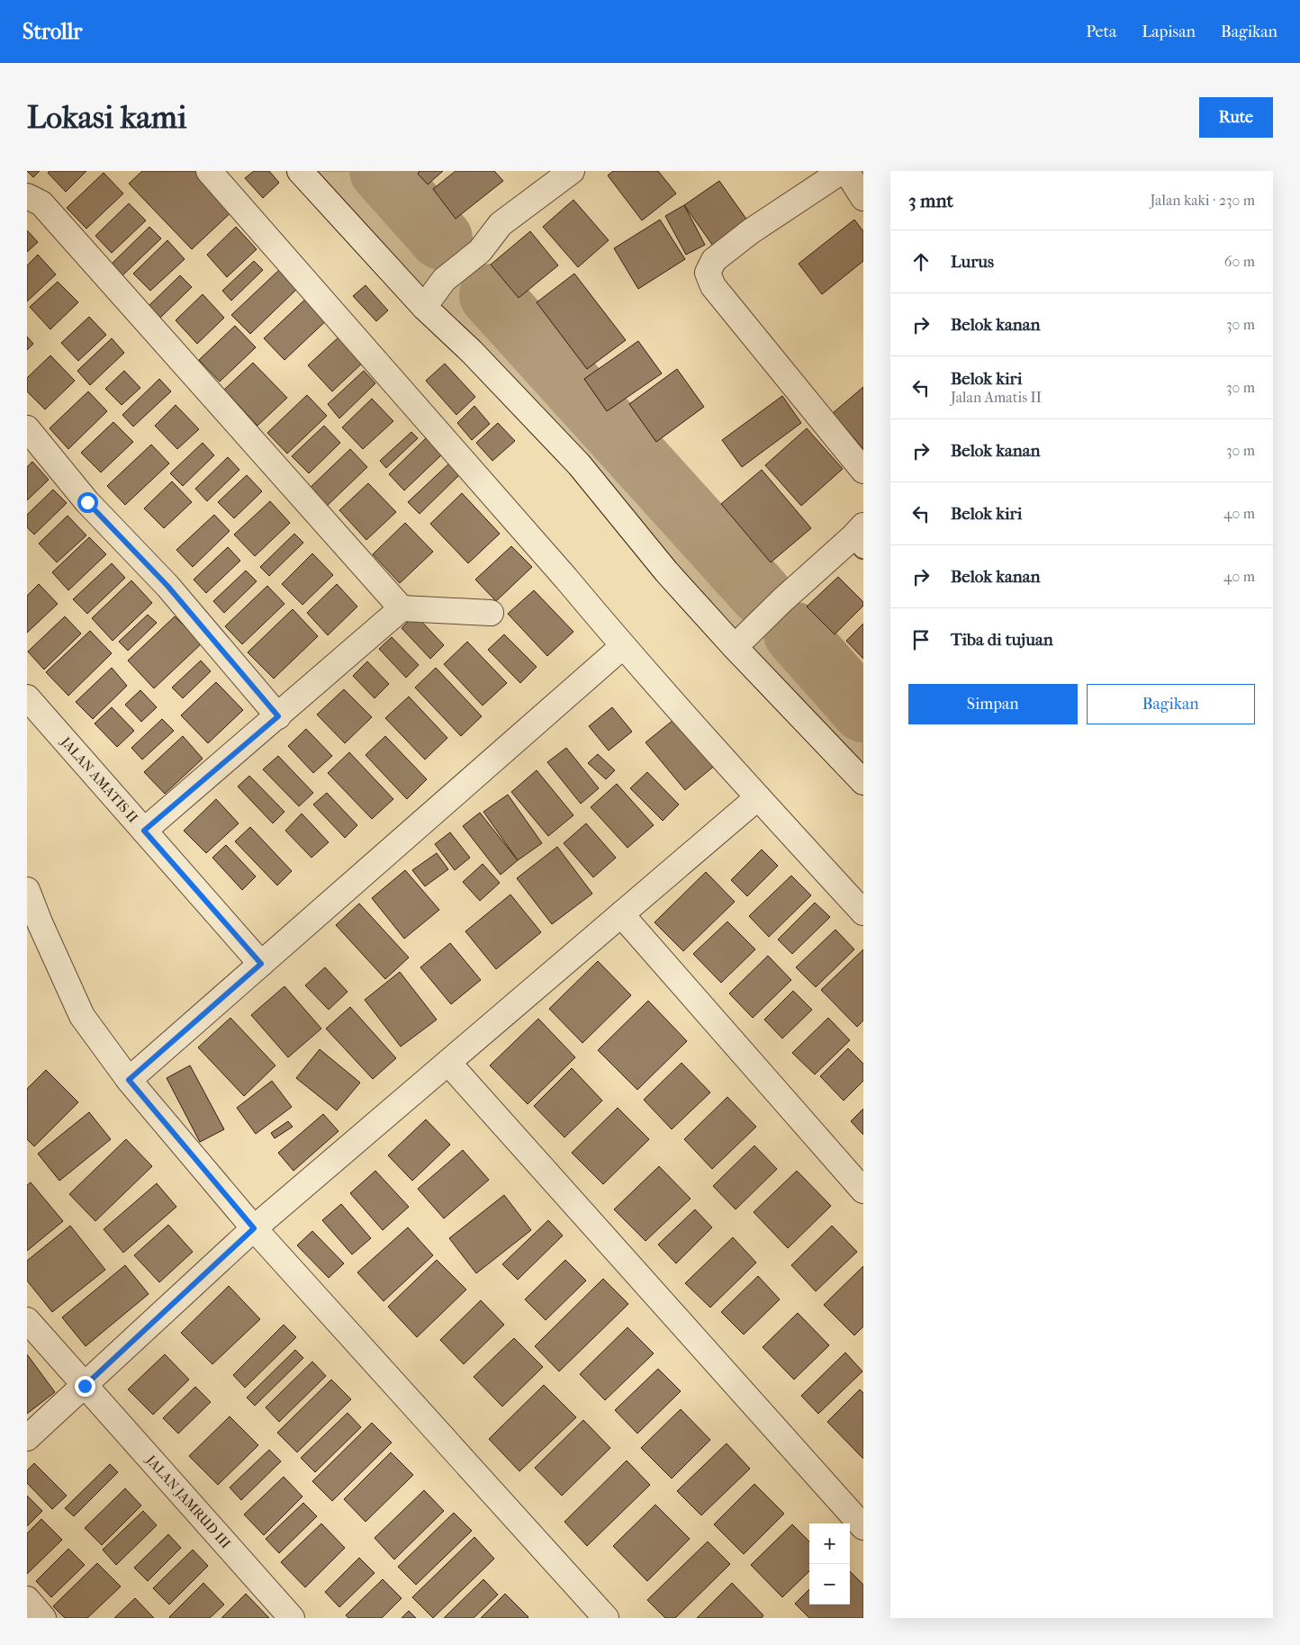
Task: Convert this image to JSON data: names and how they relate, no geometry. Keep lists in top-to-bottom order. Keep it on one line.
{"streets":{"street":["JALAN AMATIS II","JALAN JAMRUD III"]},"page":{"header":"Strollr","nav":["Peta","Lapisan","Bagikan"],"buttons":["Rute",["Simpan","Bagikan"]],"title":"Lokasi kami","heading":["3 mnt","Jalan kaki · 230 m"],"list":[["Lurus","60 m"],["Belok kanan","30 m"],["Belok kiri","Jalan Amatis II","30 m"],["Belok kanan","30 m"],["Belok kiri","40 m"],["Belok kanan","40 m"],"Tiba di tujuan"],"map_buttons":["+","−"]}}
